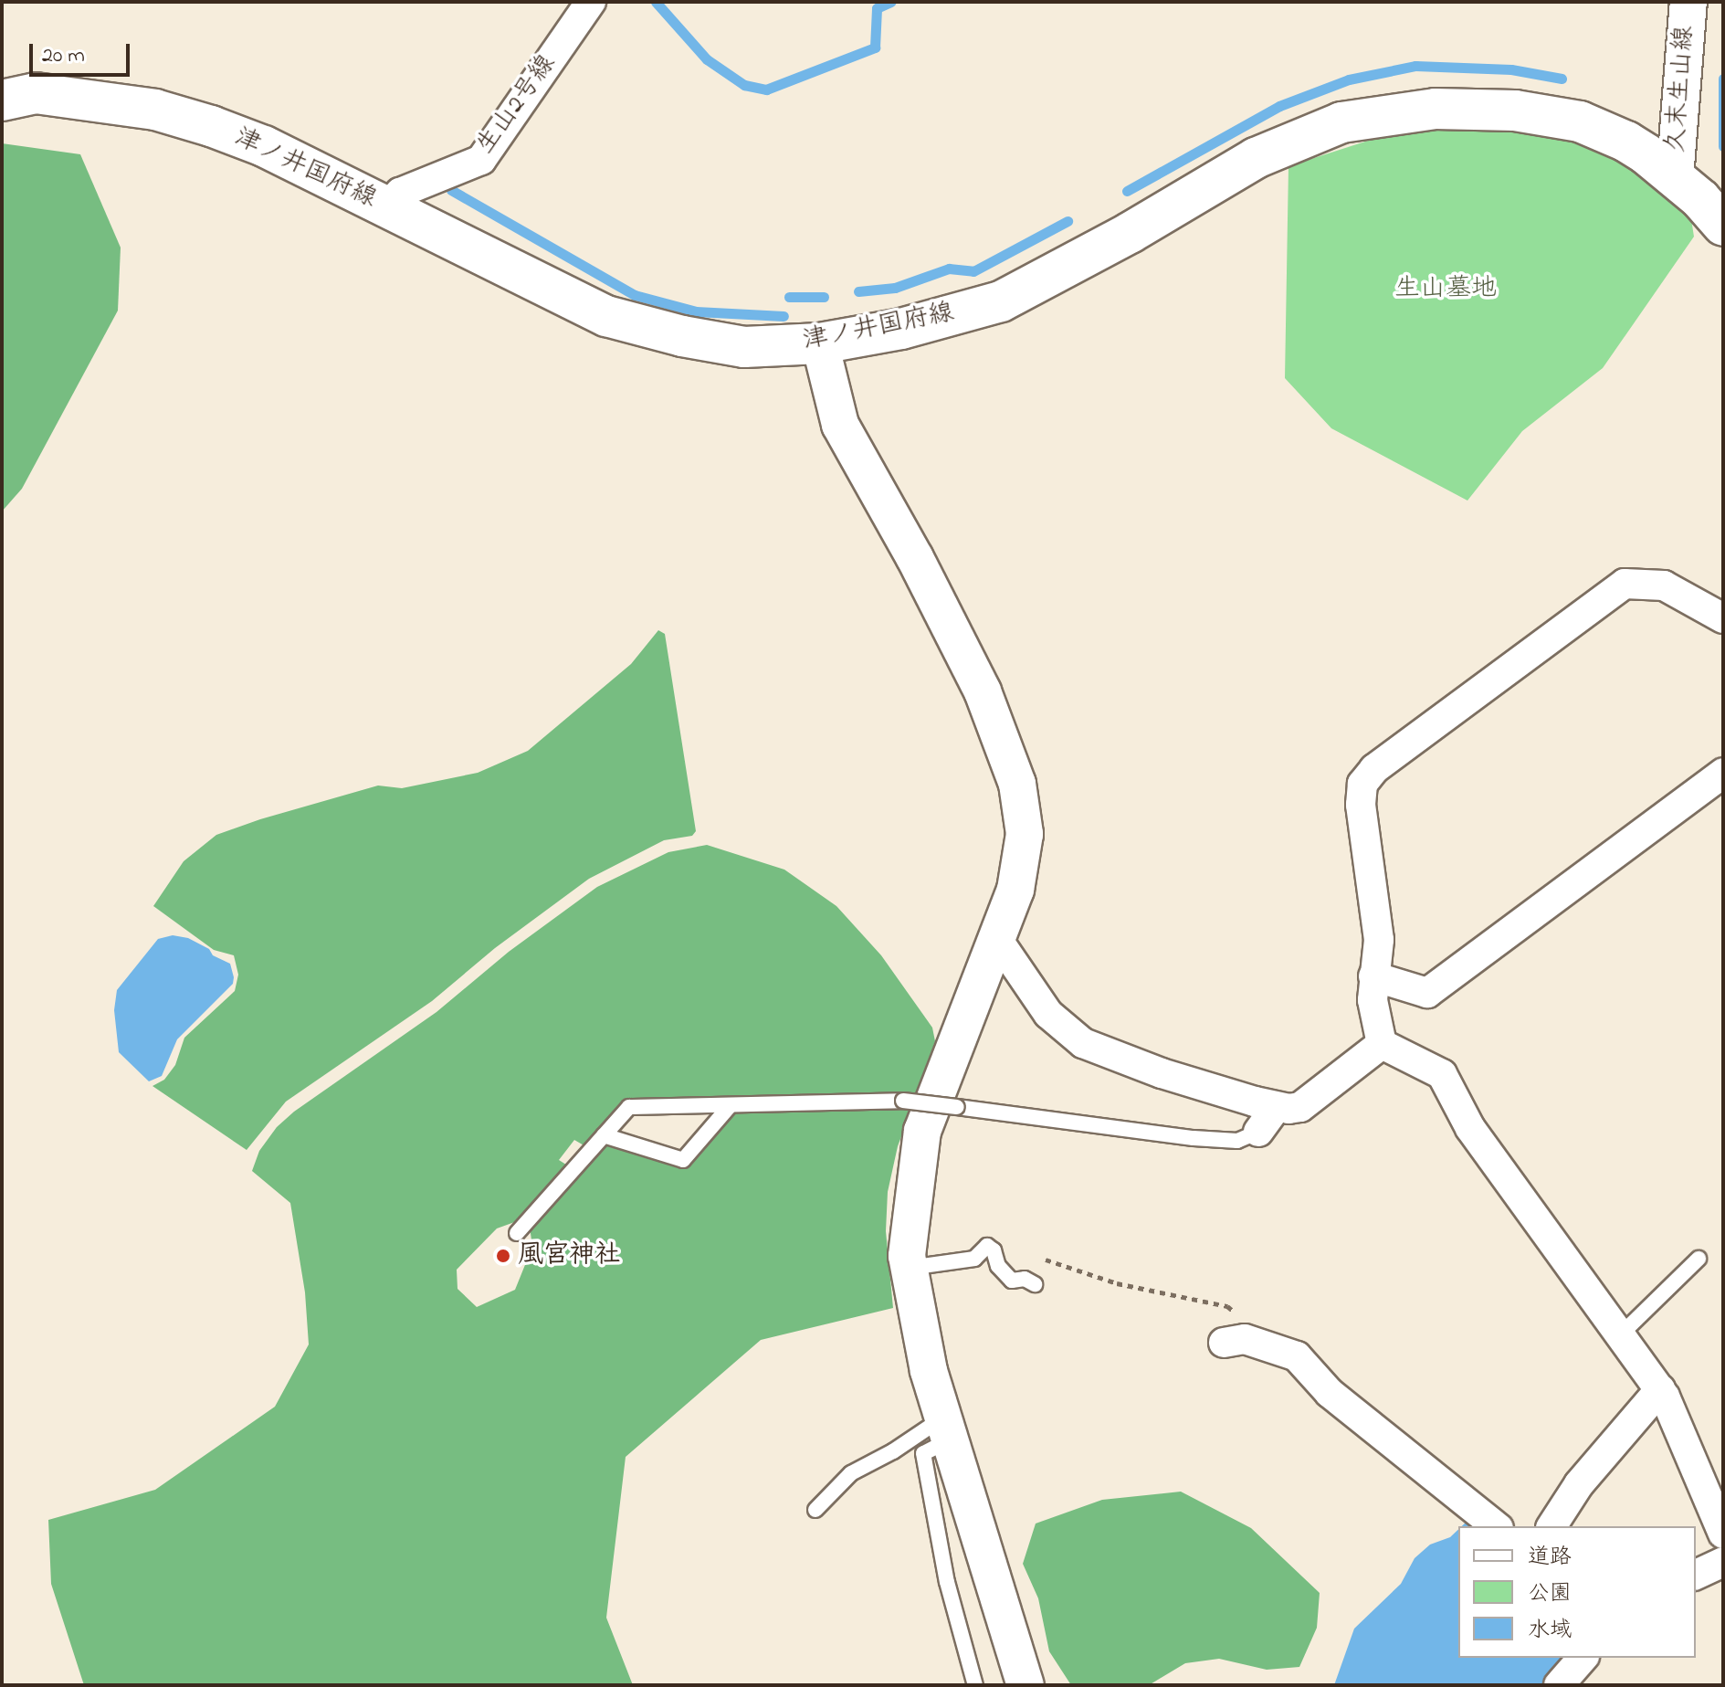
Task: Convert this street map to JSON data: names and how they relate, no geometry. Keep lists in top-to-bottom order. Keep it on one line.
{"streets":{"main road":["津ノ井国府線"],"street":["久末生山線","生山2号線"]},"crossings":[["久末生山線","津ノ井国府線"],["生山2号線","津ノ井国府線"]],"parks":["生山墓地"],"places":["風宮神社"],"legend":["道路","公園","水域"],"scale_bar":"20 m"}
